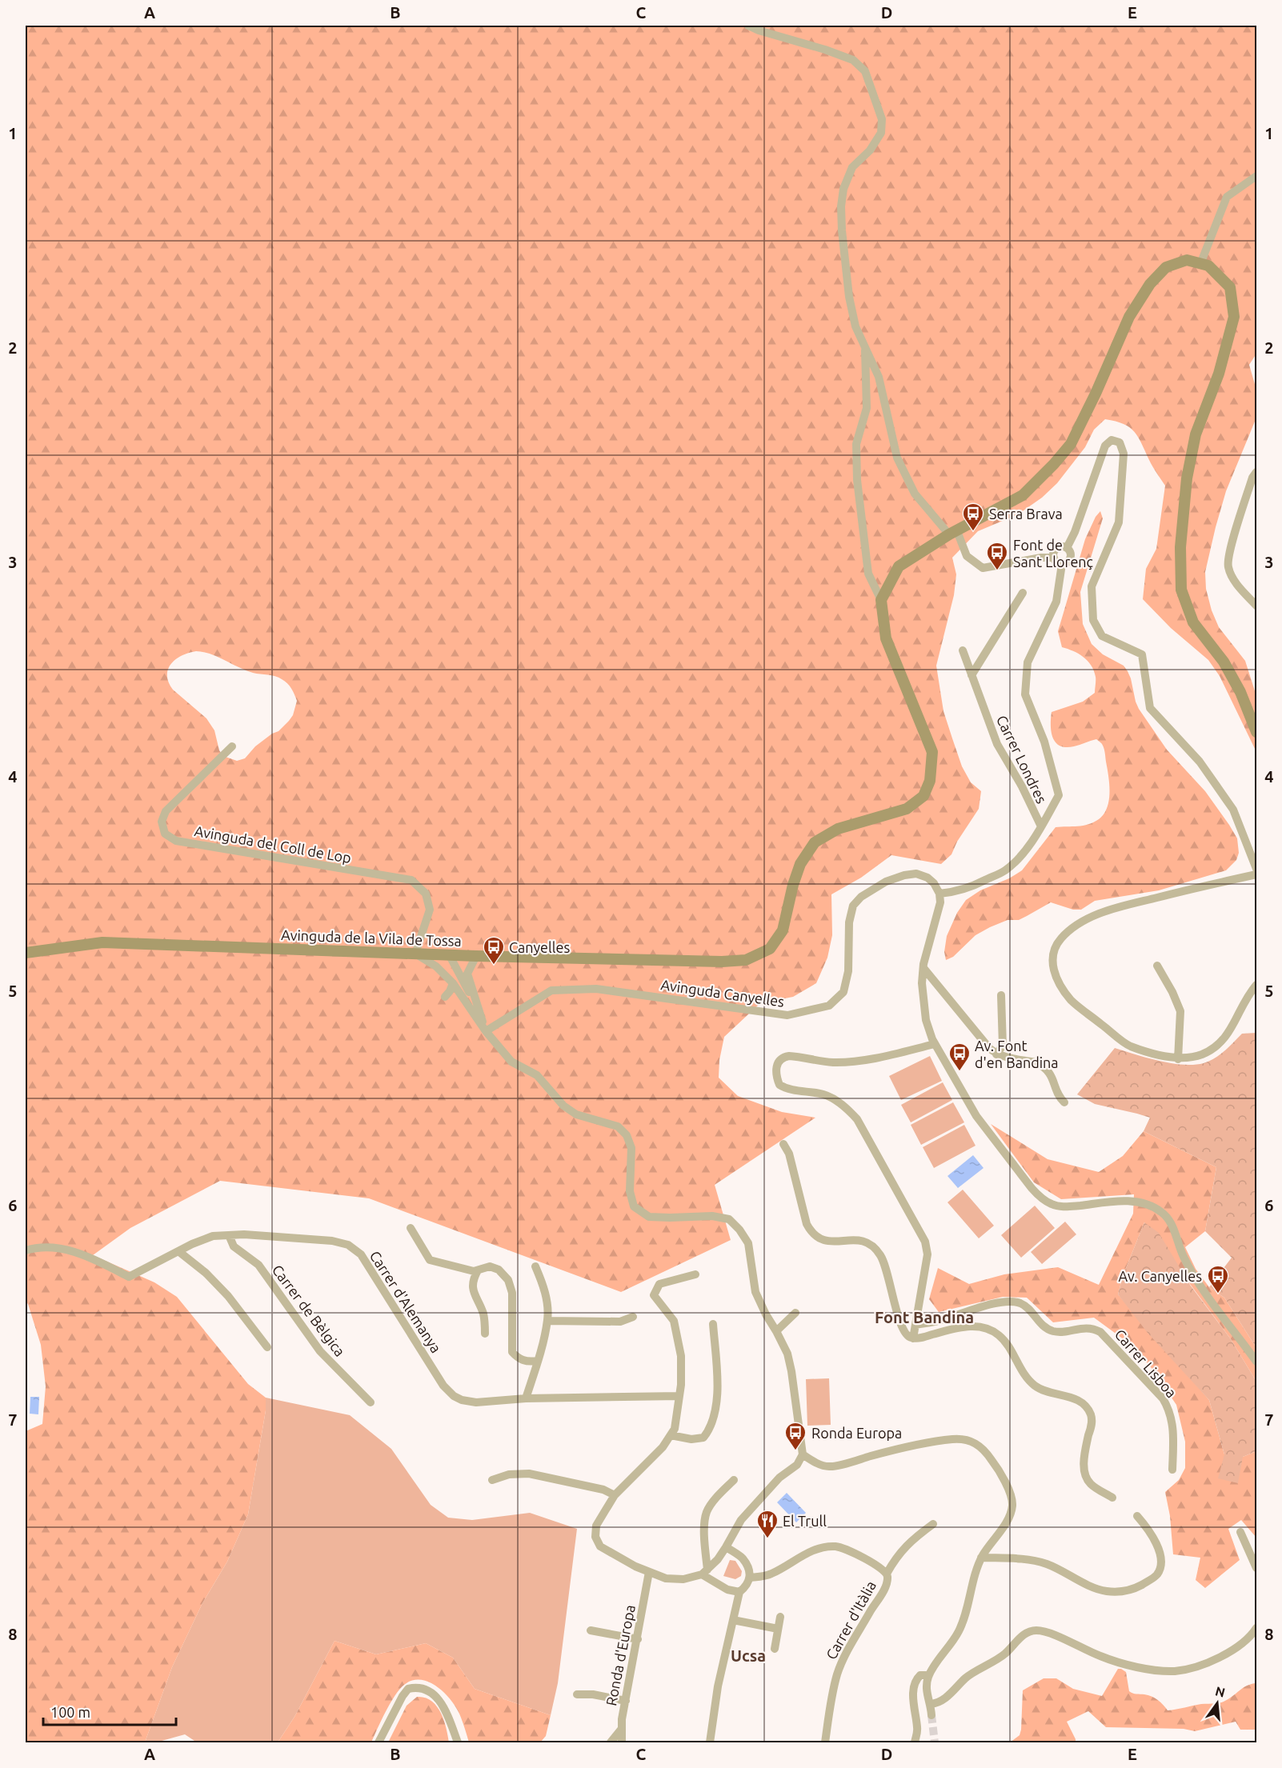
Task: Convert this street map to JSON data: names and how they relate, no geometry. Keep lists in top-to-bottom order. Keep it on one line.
{"streets":{"main road":["Avinguda de la Vila de Tossa"],"street":["Carrer Londres","Avinguda del Coll de Lop","Avinguda Canyelles","Carrer d'Alemanya","Carrer de Bèlgica","Carrer Lisboa","Carrer d'Itàlia","Ronda d'Europa"]},"crossings":[["Avinguda del Coll de Lop","Avinguda de la Vila de Tossa"],["Carrer d'Alemanya","Carrer de Bèlgica"]],"districts":["Font Bandina","Ucsa"],"places":{"bus stop":["Serra Brava","Font de Sant Llorenç","Canyelles","Av. Font d'en Bandina","Av. Canyelles","Ronda Europa"],"restaurant":["El Trull"]},"scale_bar":"100 m","north":"top","grid":{"columns":["A","B","C","D","E"],"rows":["1","2","3","4","5","6","7","8"]}}
